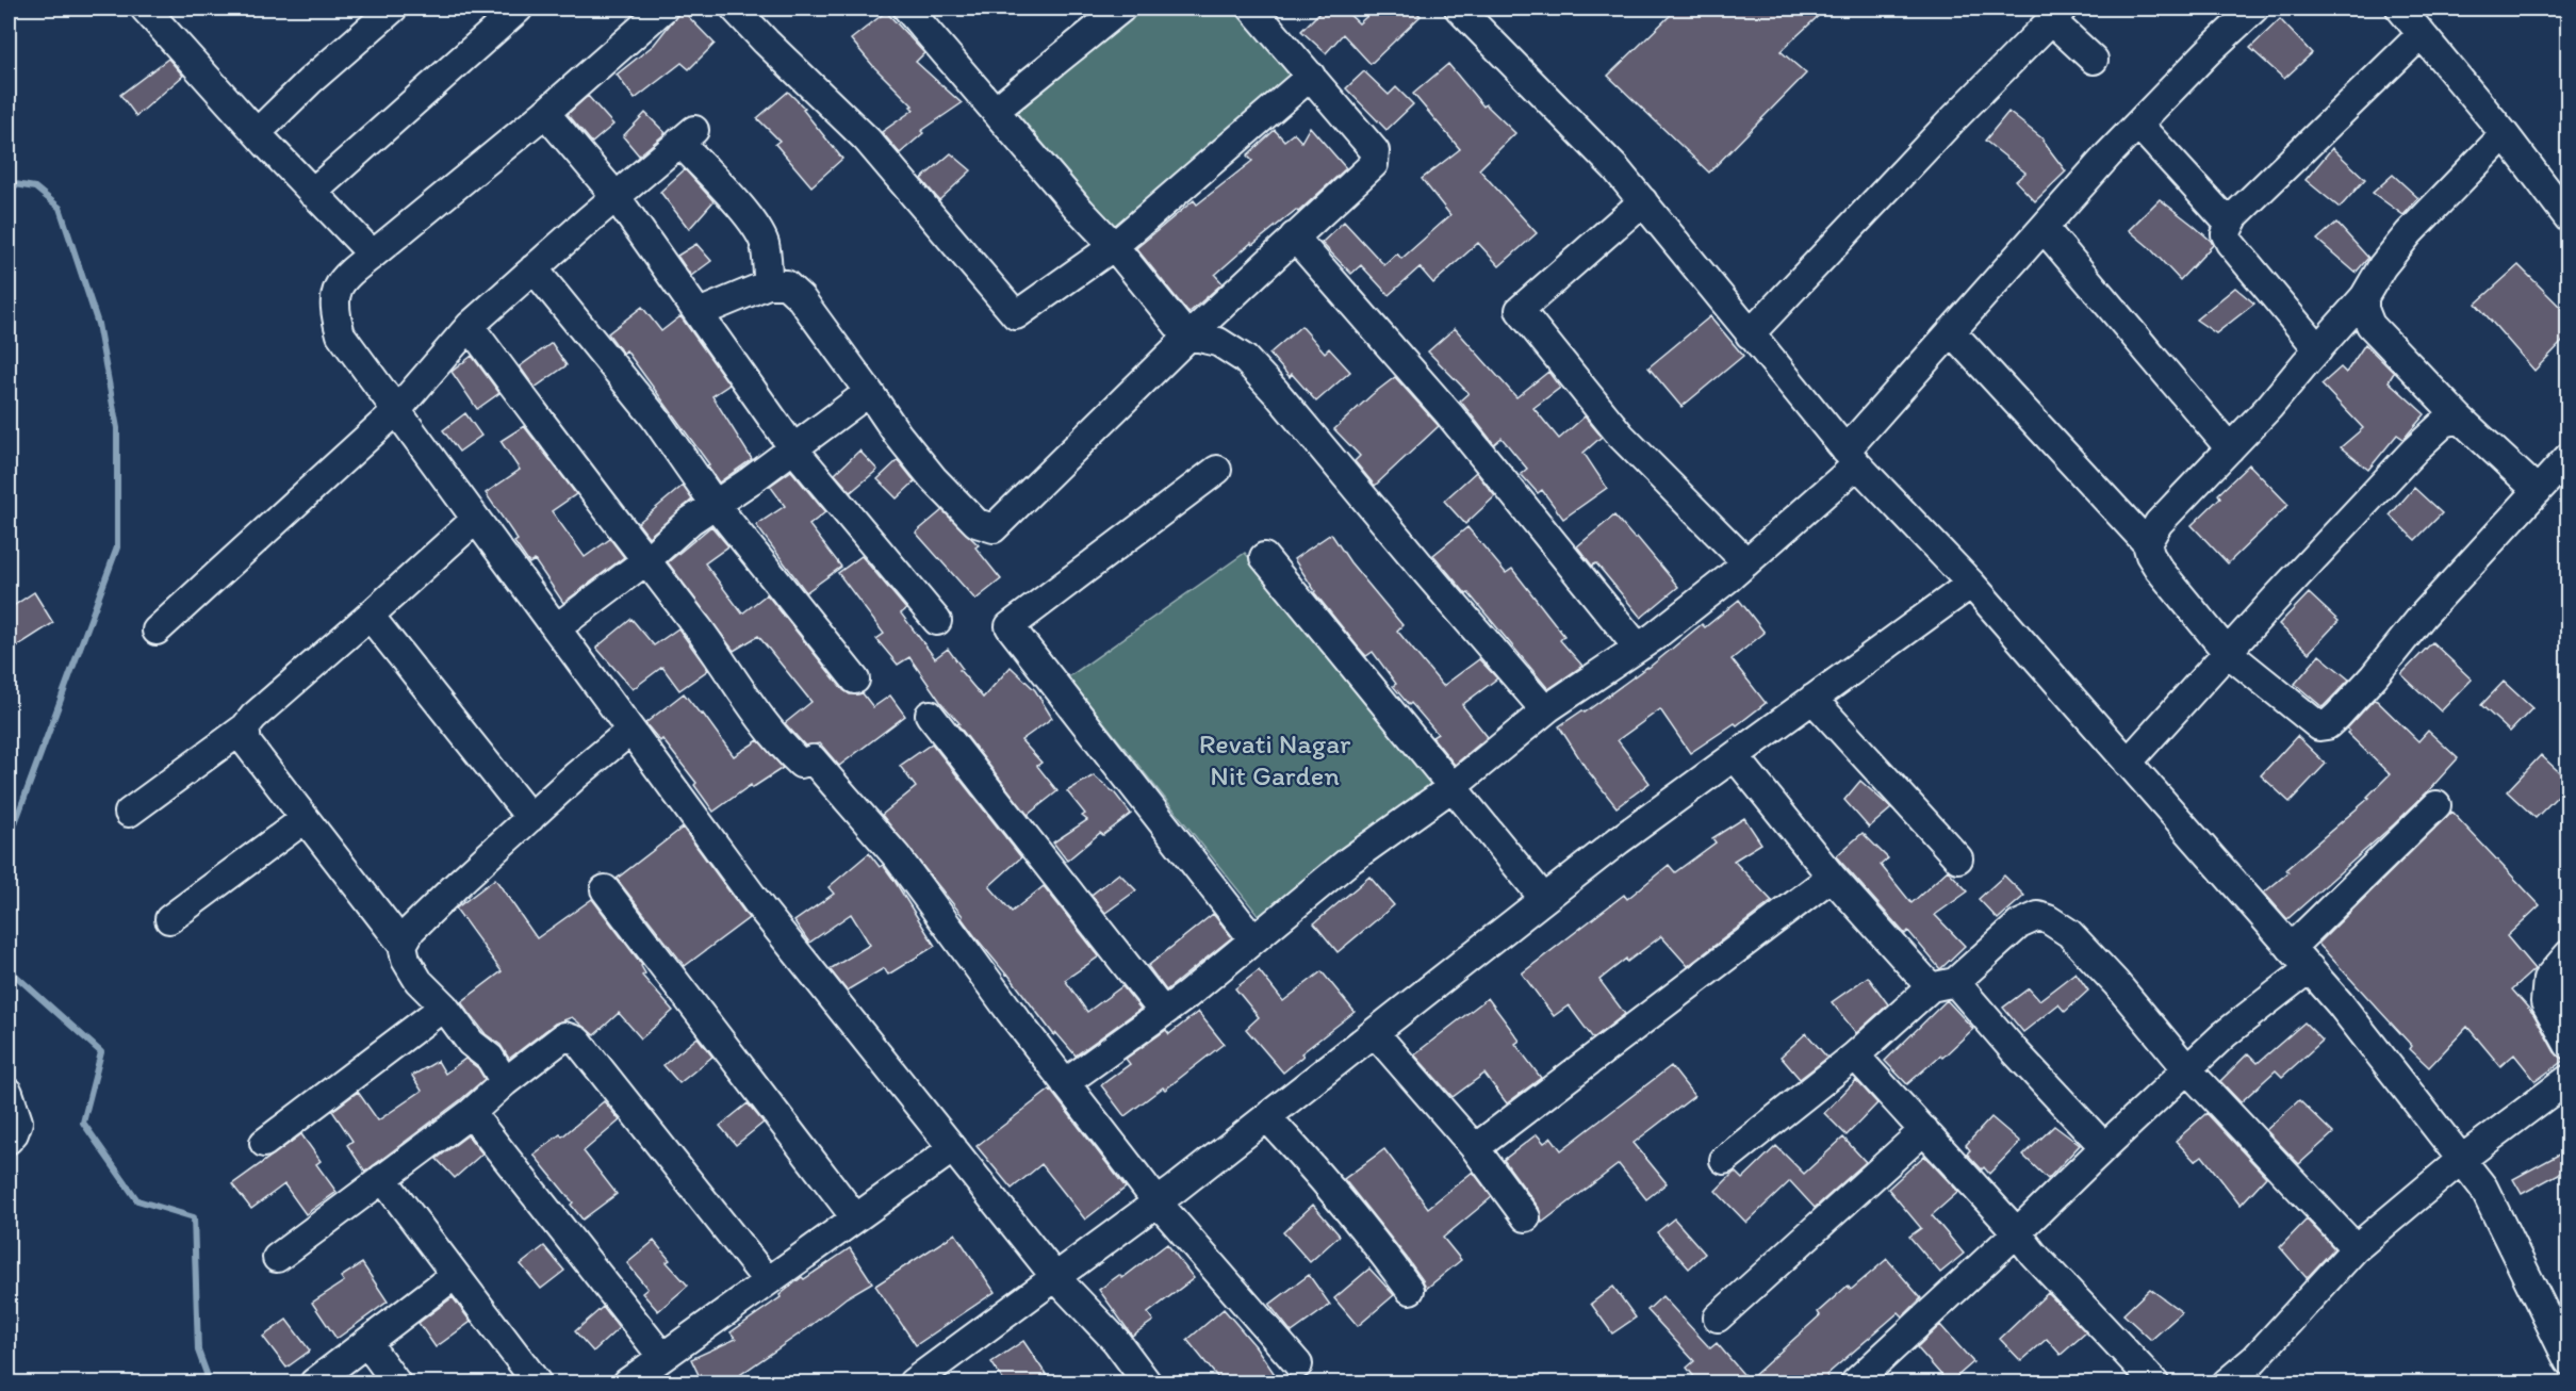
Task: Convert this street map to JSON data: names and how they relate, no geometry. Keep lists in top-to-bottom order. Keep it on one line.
{"parks":["Revati Nagar Nit Garden"]}
